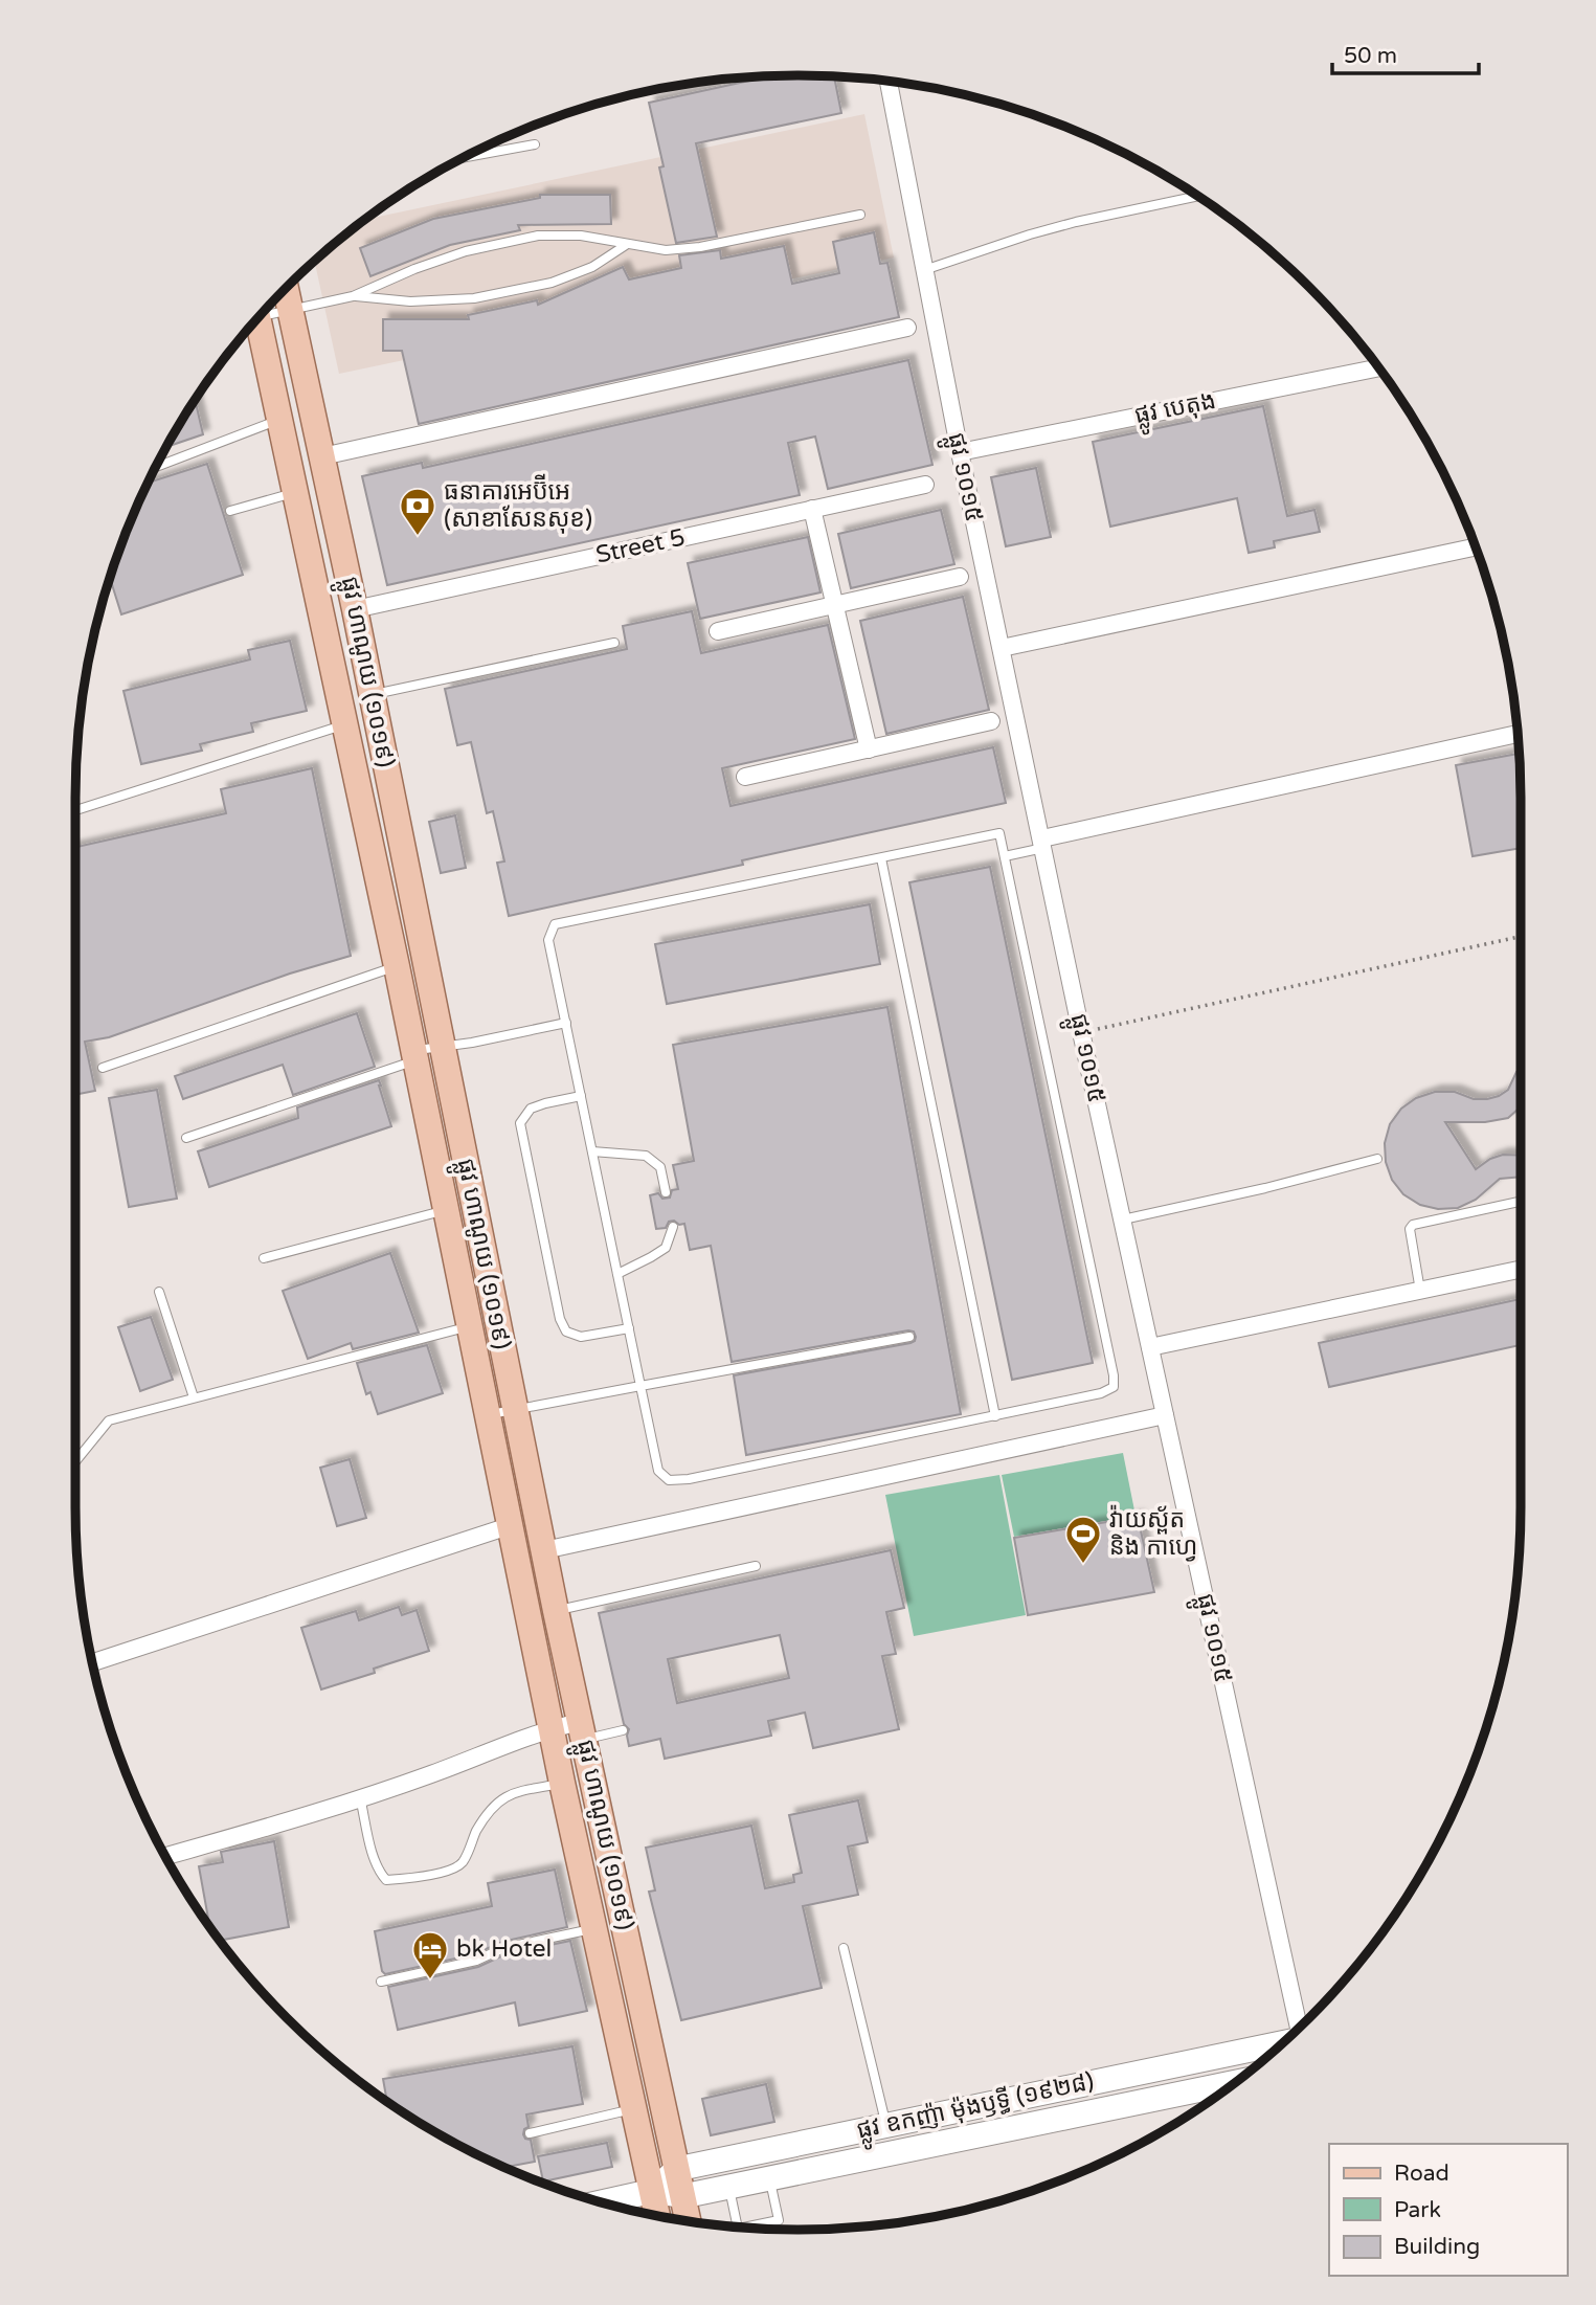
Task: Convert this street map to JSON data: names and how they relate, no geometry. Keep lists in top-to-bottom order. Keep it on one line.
{"streets":{"main road":["ផ្លូវ ហាណូយ (១០១៩)","ផ្លូវ ឧកញ៉ា ម៉ុងឫទ្ធី (១៩២៨)"],"street":["ផ្លូវ បេតុង","ផ្លូវ ១០១៥","Street 5"]},"crossings":[["ផ្លូវ បេតុង","ផ្លូវ ១០១៥"],["Street 5","ផ្លូវ ហាណូយ (១០១៩)"],["ផ្លូវ ហាណូយ (១០១៩)","ផ្លូវ ឧកញ៉ា ម៉ុងឫទ្ធី (១៩២៨)"]],"places":{"bank":["ធនាគារអេប៊ីអេ (សាខាសែនសុខ)"],"sports":["វ៉ាយស្ព័ត និង កាហ្វេ"],"hotel":["bk Hotel"]},"legend":["Road","Park","Building"],"scale_bar":"50 m"}
